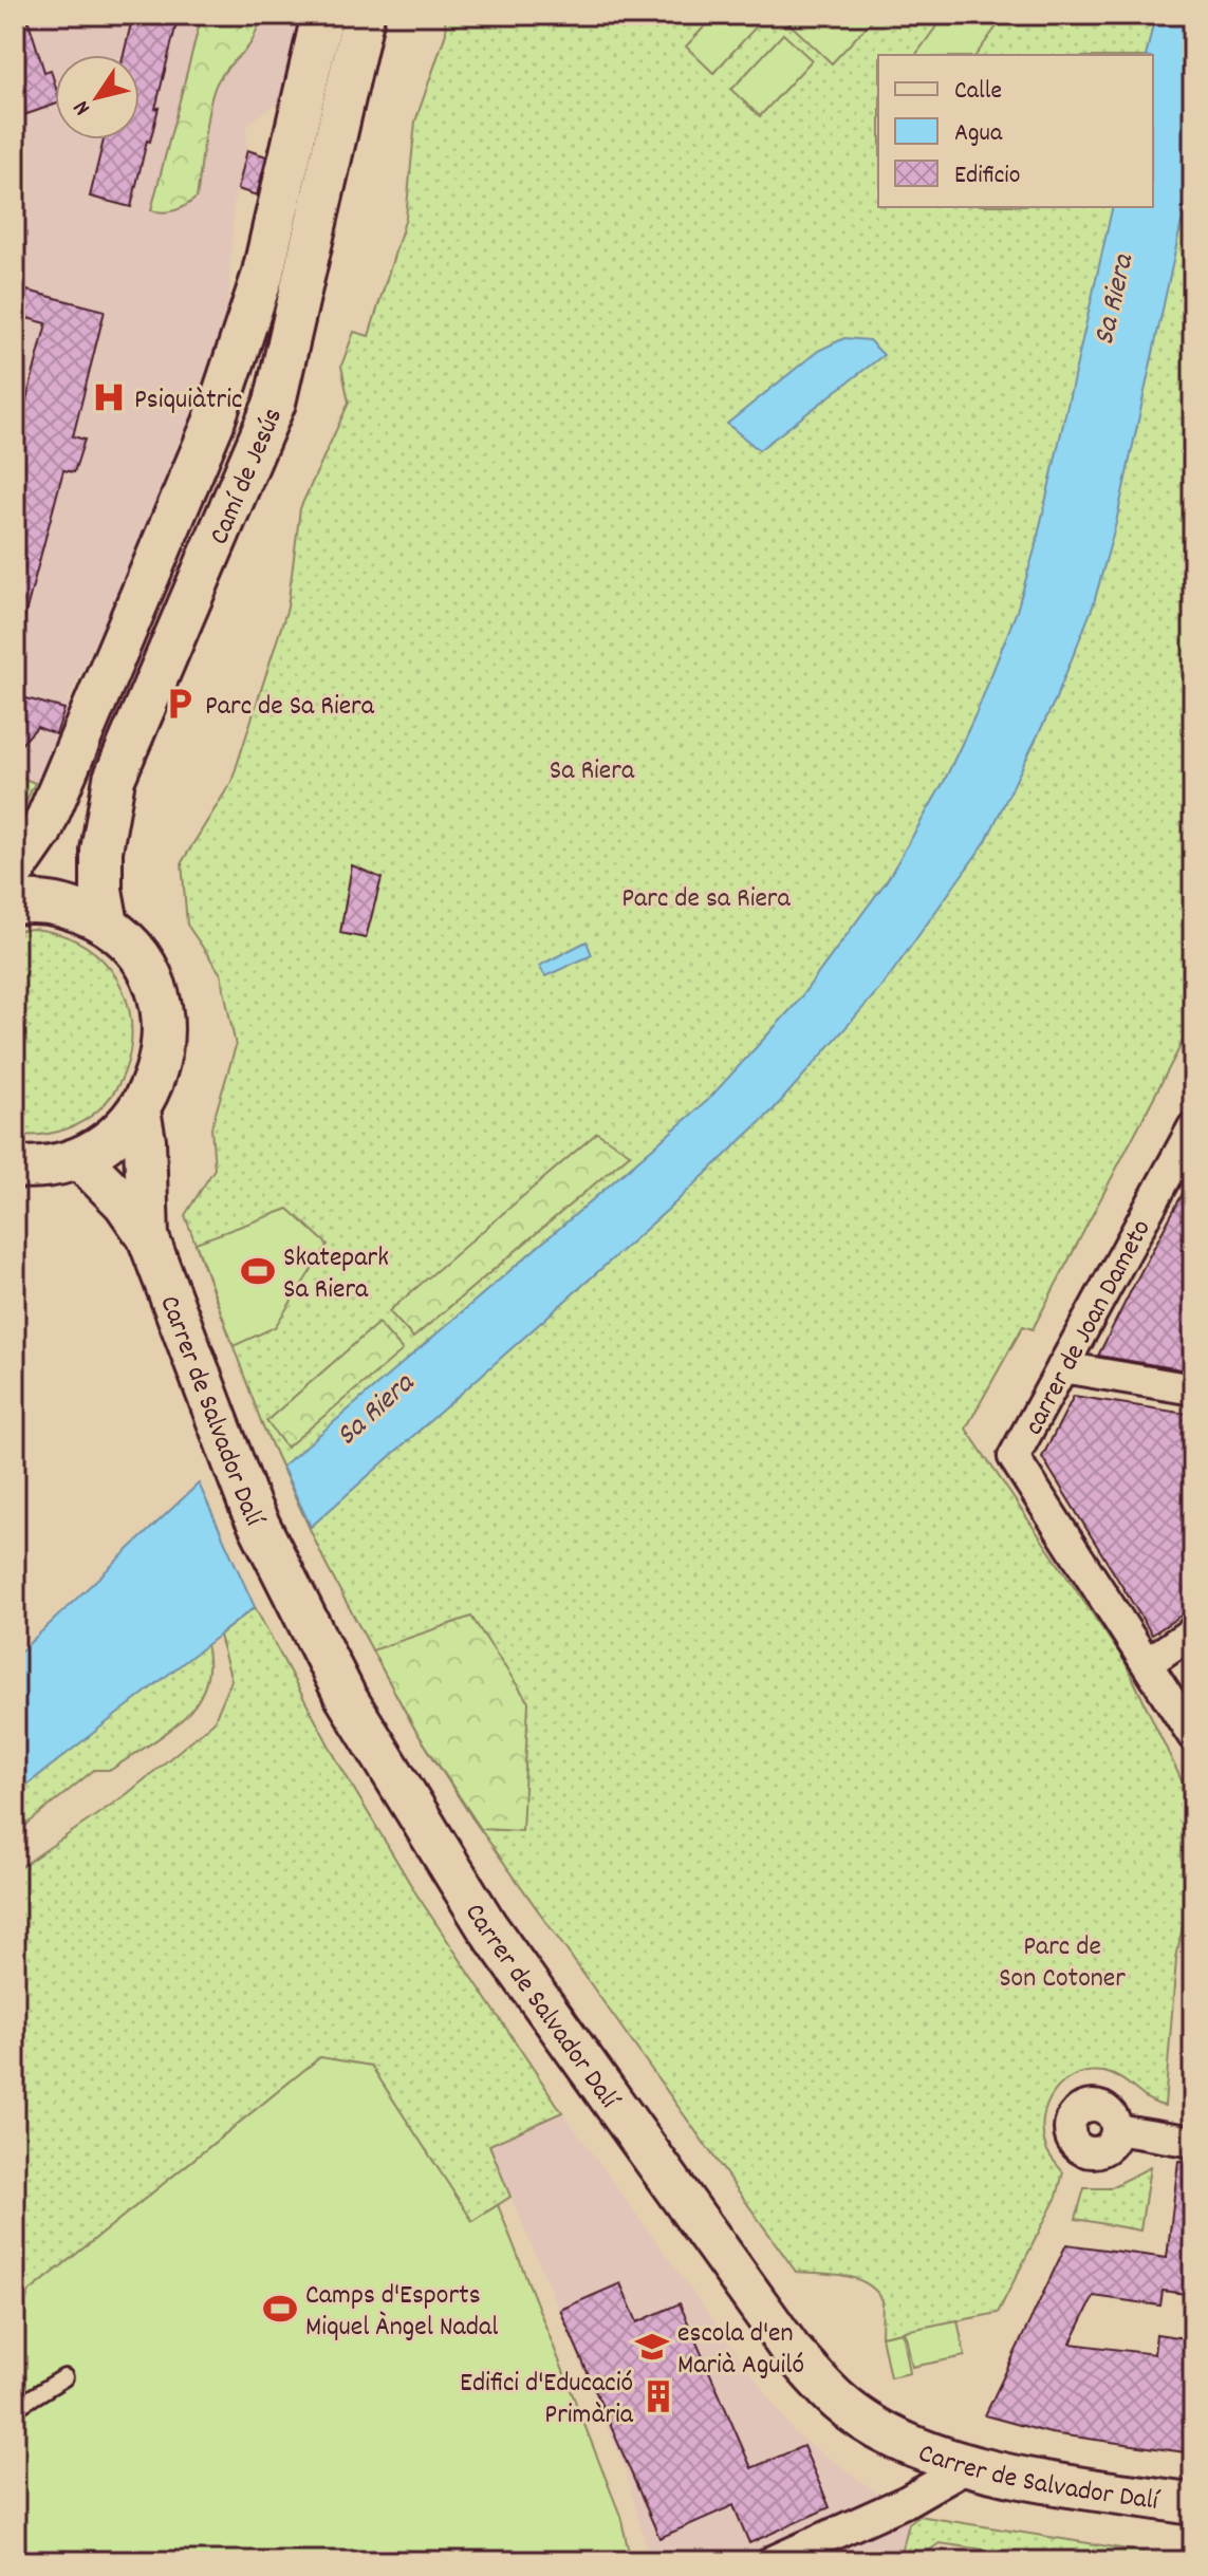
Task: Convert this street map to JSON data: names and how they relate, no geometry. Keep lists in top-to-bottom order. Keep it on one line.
{"streets":{"main road":["Camí de Jesús","Carrer de Salvador Dalí"],"street":["carrer de Joan Dameto"]},"water":["Sa Riera"],"parks":["Sa Riera","Parc de sa Riera","Parc de Son Cotoner"],"places":{"hospital":["Psiquiàtric"],"parking":["Parc de Sa Riera"],"sports":["Skatepark Sa Riera","Camps d'Esports Miquel Àngel Nadal"],"school or university":["escola d'en Marià Aguiló"],"building":["Edifici d'Educació Primària"]},"legend":["Calle","Agua","Edificio"],"north":"bottom left"}
